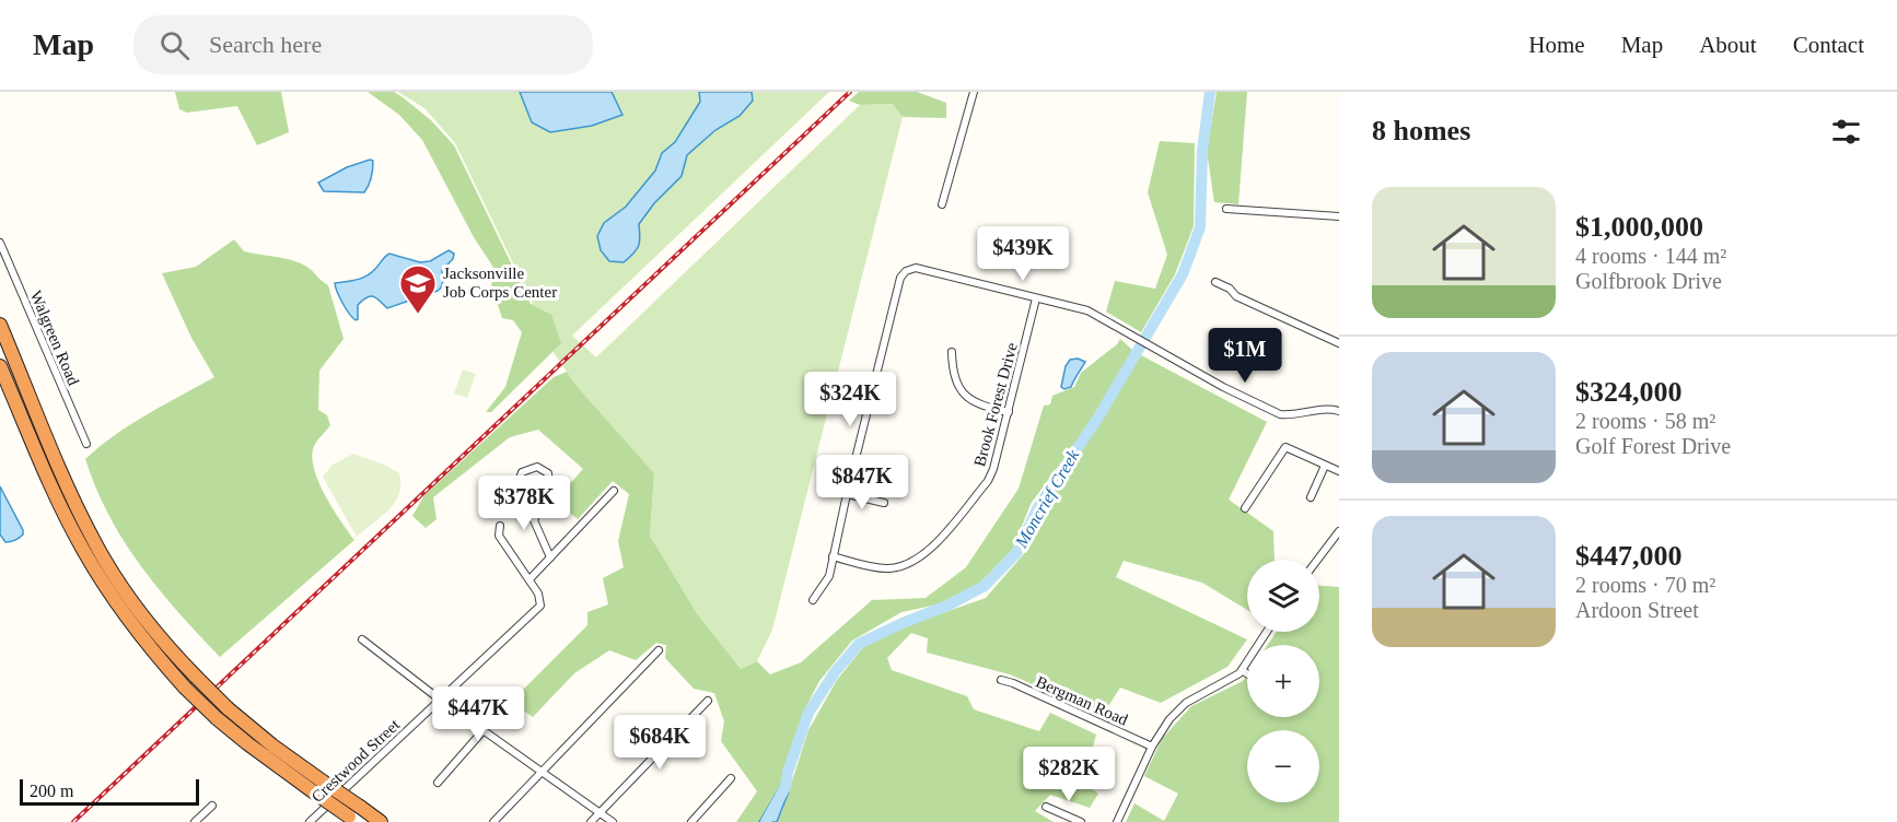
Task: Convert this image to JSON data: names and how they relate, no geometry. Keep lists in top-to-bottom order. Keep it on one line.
{"streets":{"street":["Walgreen Road","Brook Forest Drive","Bergman Road","Crestwood Street"]},"water":["Moncrief Creek"],"places":{"school or university":["Jacksonville Job Corps Center"]},"scale_bar":"200 m","page":{"header":"Map","search":"Search here","nav":["Home","Map","About","Contact"],"heading":"8 homes","list":[{"name":"$1,000,000","note":"4 rooms · 144 m² · Golfbrook Drive"},{"name":"$324,000","note":"2 rooms · 58 m² · Golf Forest Drive"},{"name":"$447,000","note":"2 rooms · 70 m² · Ardoon Street"}],"price":["$439K","$1M","$324K","$847K","$378K","$447K","$684K","$282K"],"map_buttons":["+","−"],"scale":"200 m"}}
